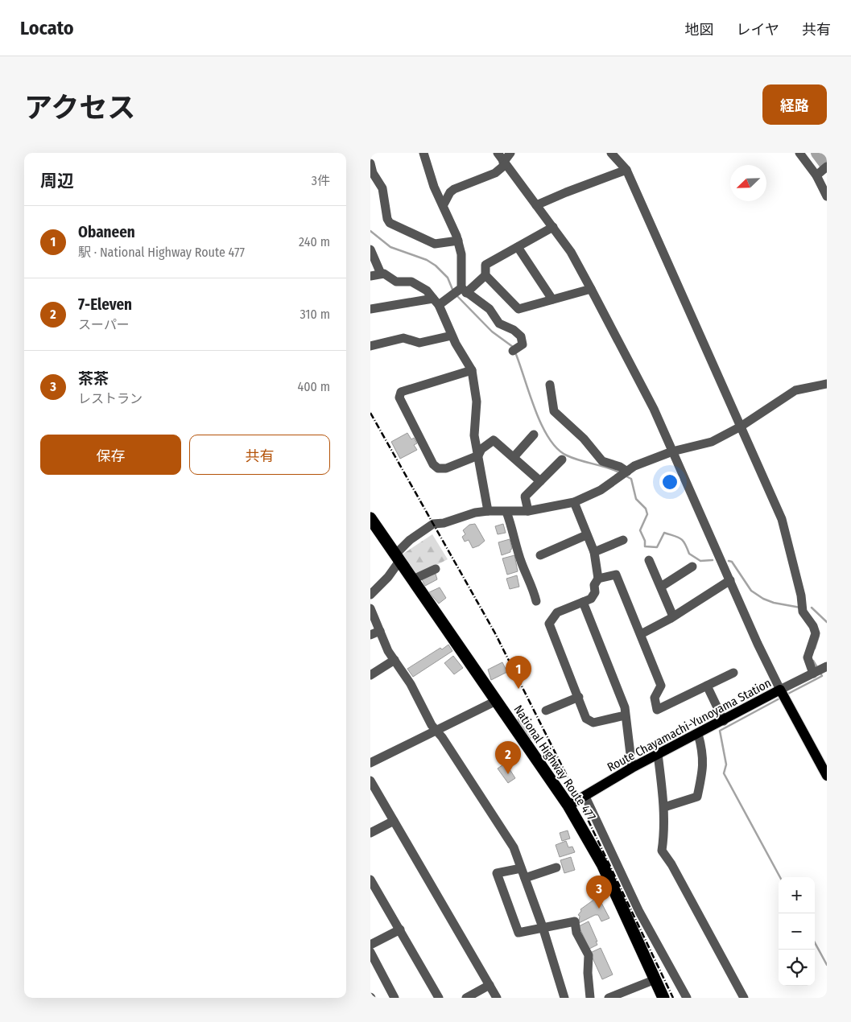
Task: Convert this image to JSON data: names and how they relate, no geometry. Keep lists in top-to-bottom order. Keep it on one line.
{"streets":{"highway":["National Highway Route 477"],"main road":["Route Chayamachi-Yunoyama Station"]},"crossings":[["Route Chayamachi-Yunoyama Station","National Highway Route 477"]],"north":"bottom left","page":{"header":"Locato","nav":["地図","レイヤ","共有"],"title":"アクセス","buttons":["経路",["保存","共有"]],"heading":["周辺","3件"],"list":[{"mark":"1","name":"Obaneen","note":"駅 · National Highway Route 477","value":"240 m"},{"mark":"2","name":"7-Eleven","note":"スーパー","value":"310 m"},{"mark":"3","name":"茶茶","note":"レストラン","value":"400 m"}],"pins":["1","2","3"],"map_buttons":["+","−"]}}
